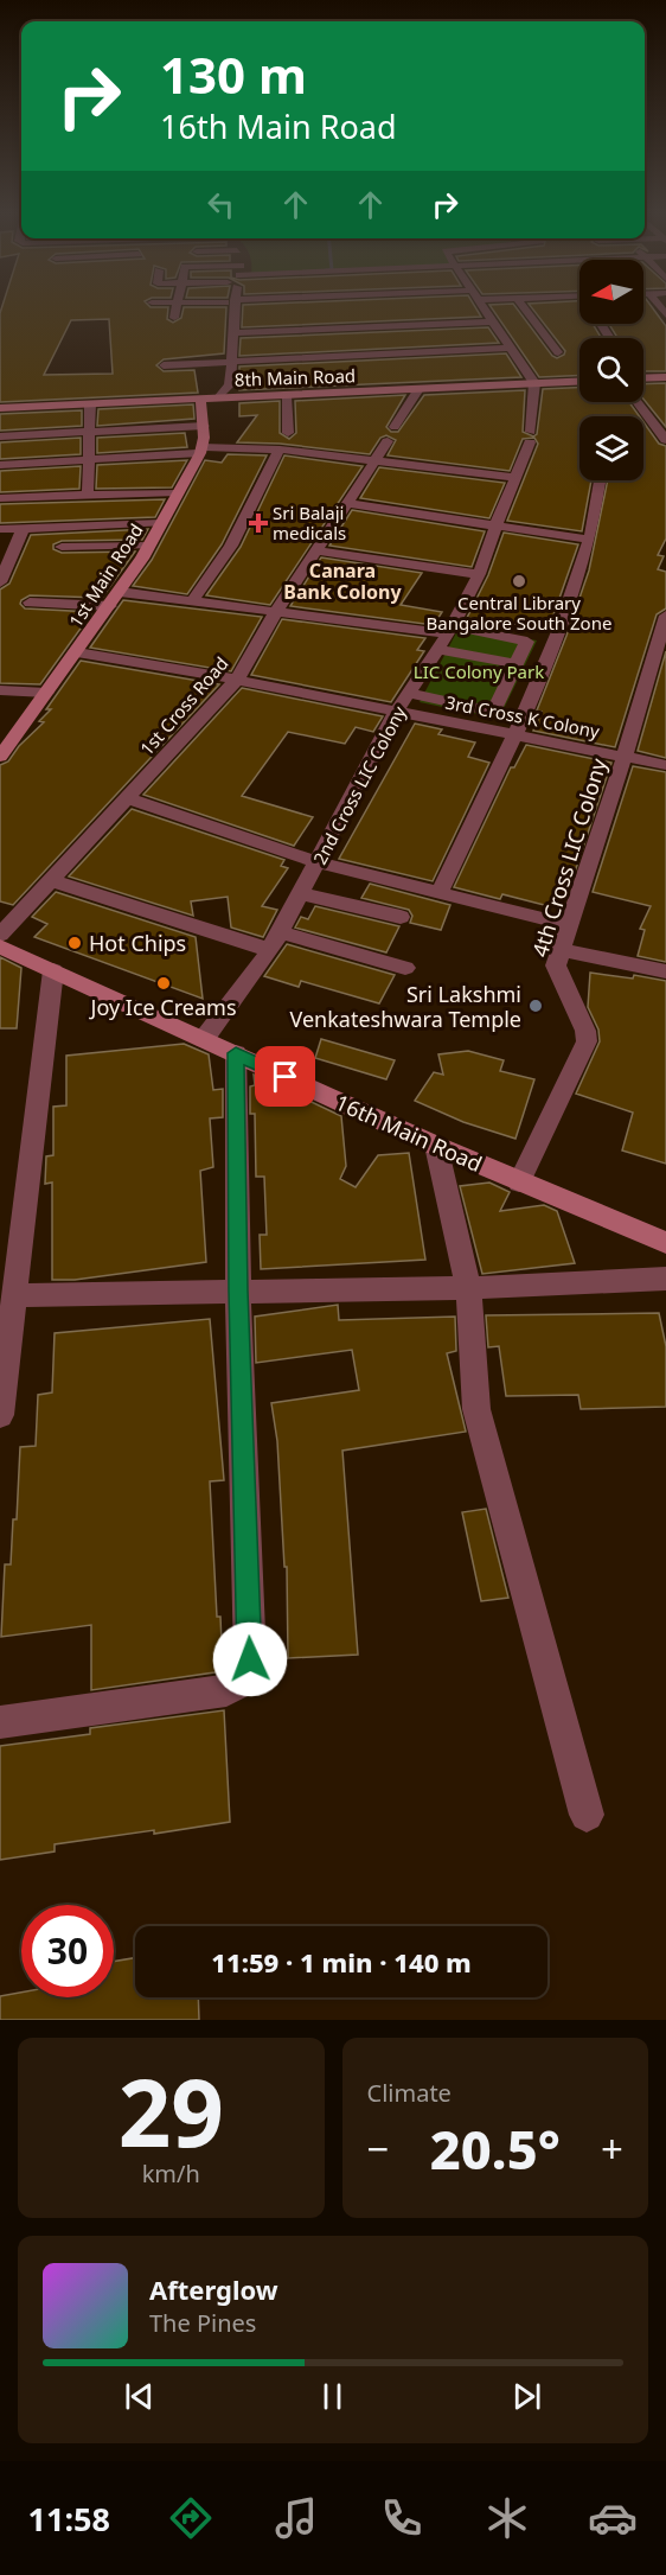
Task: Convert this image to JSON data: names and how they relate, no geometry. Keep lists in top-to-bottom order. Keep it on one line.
{"streets":{"street":["8th Main Road","1st Main Road","1st Cross Road","3rd Cross K Colony","2nd Cross LIC Colony","4th Cross LIC Colony","16th Main Road"]},"crossings":[["8th Main Road","1st Main Road"],["8th Main Road","1st Cross Road"],["8th Main Road","2nd Cross LIC Colony"],["1st Main Road","3rd Cross K Colony"],["1st Cross Road","3rd Cross K Colony"],["3rd Cross K Colony","2nd Cross LIC Colony"],["3rd Cross K Colony","4th Cross LIC Colony"],["2nd Cross LIC Colony","16th Main Road"],["4th Cross LIC Colony","16th Main Road"]],"districts":["Canara Bank Colony"],"parks":["LIC Colony Park"],"places":{"health":["Sri Balaji medicals"],"other":["Central Library Bangalore South Zone","Hot Chips","Joy Ice Creams","Sri Lakshmi Venkateshwara Temple"]},"north":"left","page":{"turn":["130 m","16th Main Road"],"limit":"30","trip":"11:59 · 1 min · 140 m","tile":[["29","km/h"],"Climate"],"heat":["−","20.5°","+"],"song":["Afterglow","The Pines"],"tabs":"11:58"}}
